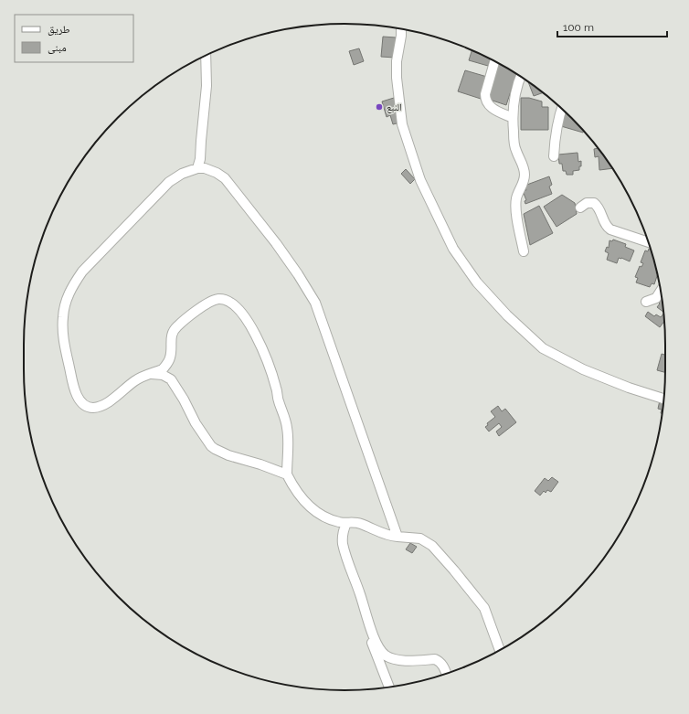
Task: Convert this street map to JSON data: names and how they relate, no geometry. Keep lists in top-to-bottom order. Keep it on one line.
{"places":["النبع"],"legend":["طريق","مبنى"],"scale_bar":"100 m"}
